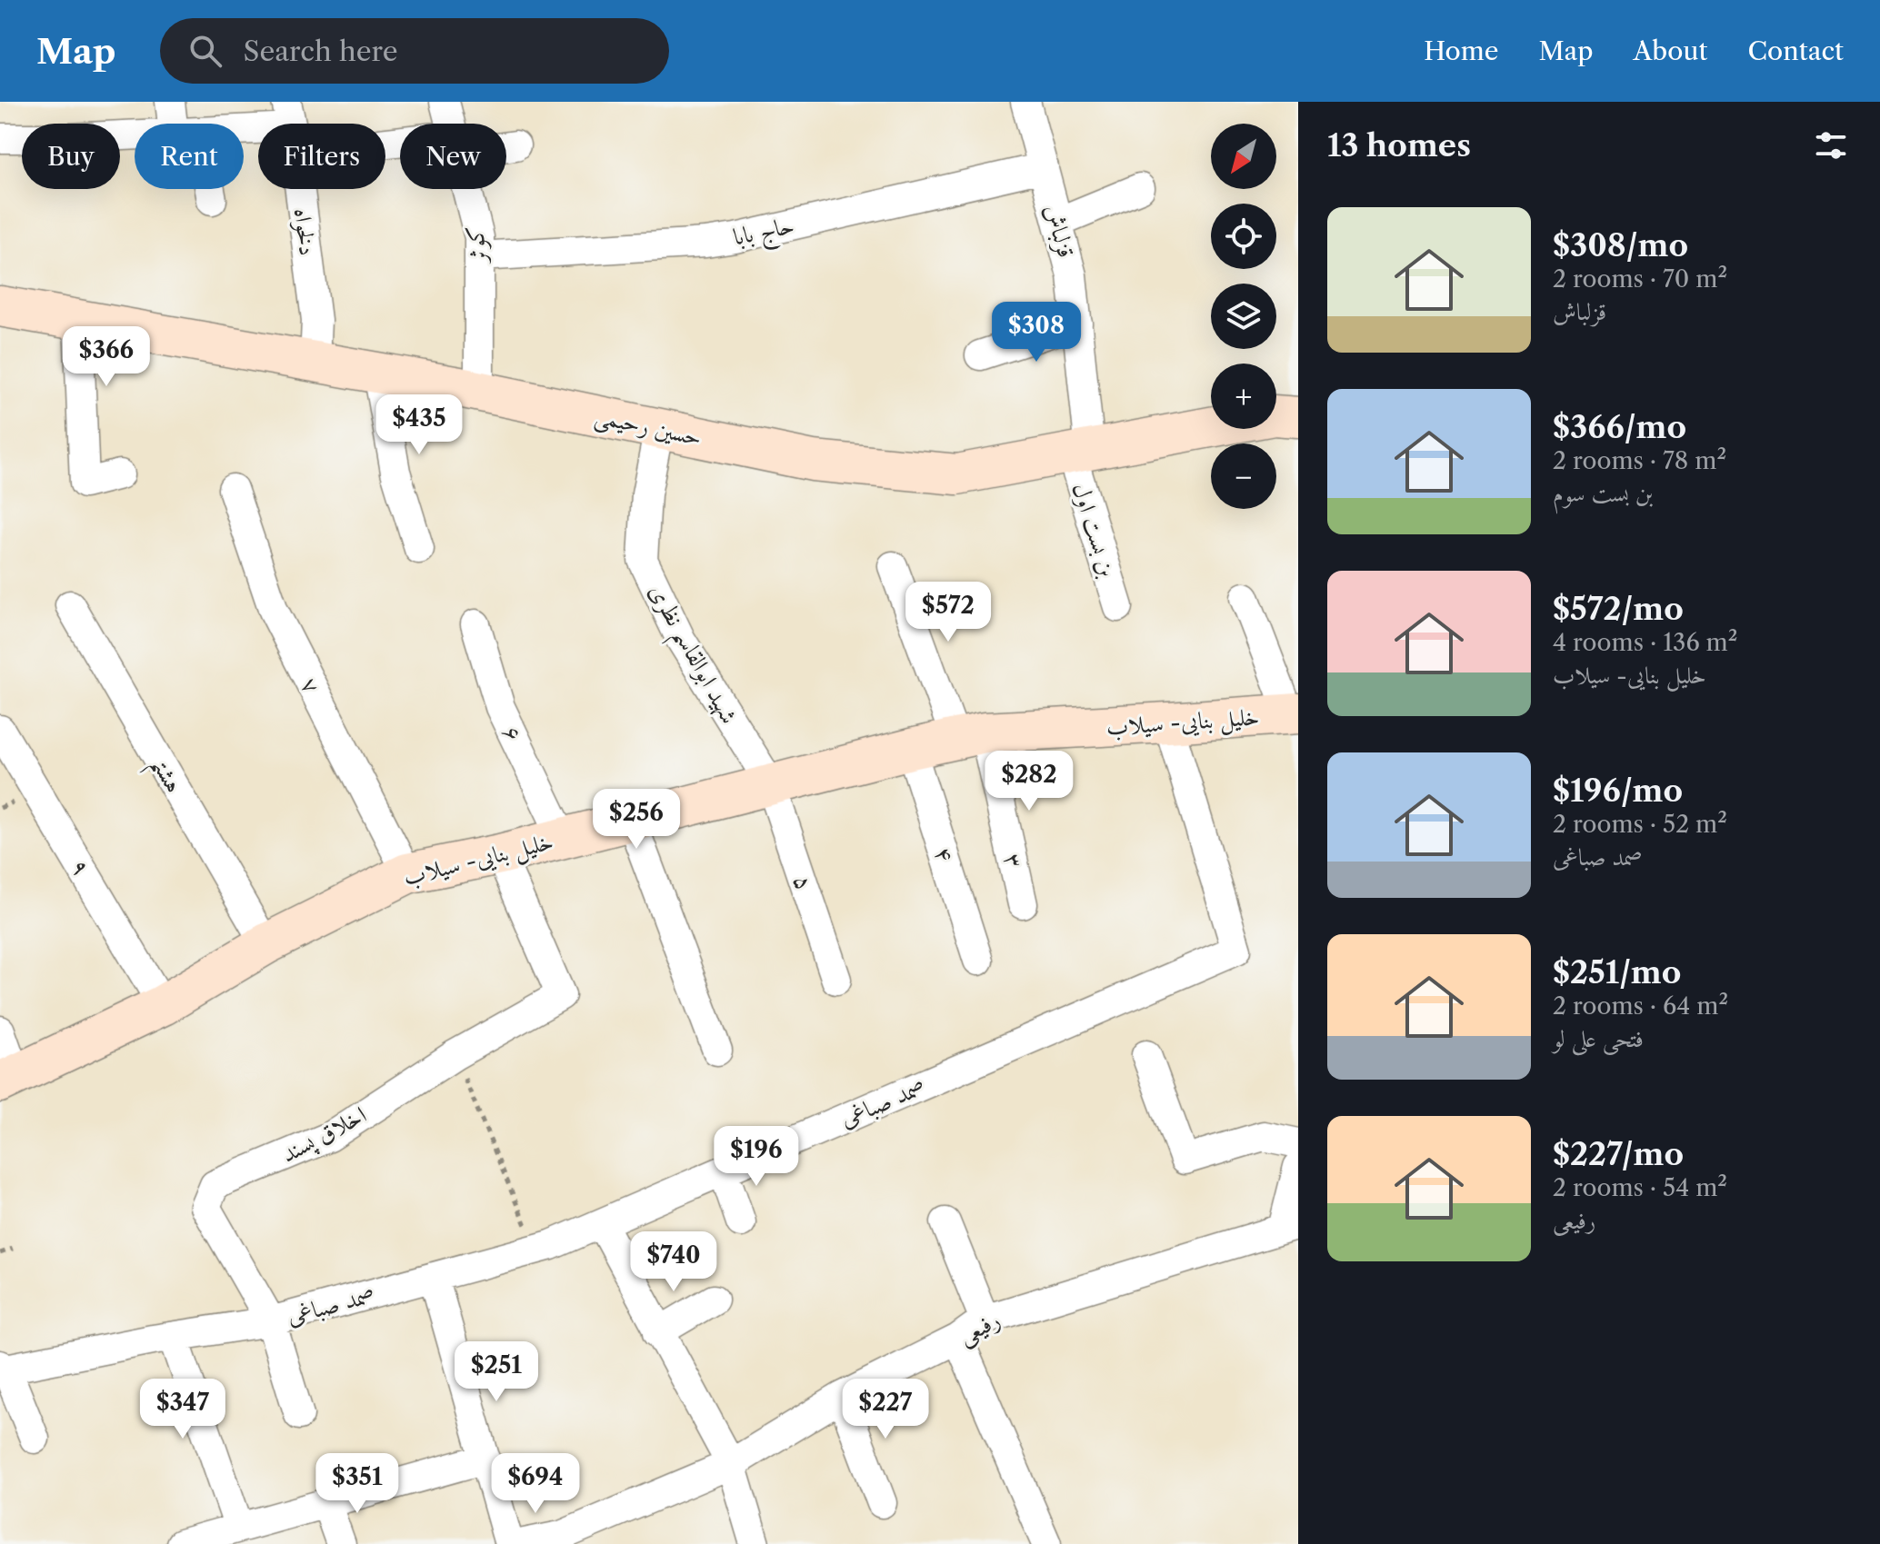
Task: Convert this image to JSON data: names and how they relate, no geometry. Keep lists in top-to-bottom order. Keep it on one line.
{"streets":{"street":["حاج بابا","قزلباش","دلخواه","کوثر","حسین رحیمی","بن بست اول","شهید ابوالقاسم نظری","۷","خلیل بنایی- سیلاب","۶","هشتم","۴","۳","۹","۵","صمد صباغی","اخلاق پسند","رفیعی"]},"crossings":[["حاج بابا","قزلباش"],["حاج بابا","کوثر"],["قزلباش","حسین رحیمی"],["قزلباش","بن بست اول"],["دلخواه","حسین رحیمی"],["کوثر","حسین رحیمی"],["حسین رحیمی","بن بست اول"],["حسین رحیمی","شهید ابوالقاسم نظری"],["شهید ابوالقاسم نظری","خلیل بنایی- سیلاب"],["شهید ابوالقاسم نظری","۵"],["۷","خلیل بنایی- سیلاب"],["خلیل بنایی- سیلاب","۶"],["خلیل بنایی- سیلاب","هشتم"],["خلیل بنایی- سیلاب","۴"],["خلیل بنایی- سیلاب","۳"],["خلیل بنایی- سیلاب","۹"],["خلیل بنایی- سیلاب","۵"],["خلیل بنایی- سیلاب","صمد صباغی"],["خلیل بنایی- سیلاب","اخلاق پسند"],["صمد صباغی","اخلاق پسند"]],"north":"bottom left","page":{"header":"Map","search":"Search here","nav":["Home","Map","About","Contact"],"heading":"13 homes","map_buttons":["+","−"],"chip":["Buy","Rent","Filters","New"],"list":[{"name":"$308/mo","note":"2 rooms · 70 m² · قزلباش"},{"name":"$366/mo","note":"2 rooms · 78 m² · بن بست سوم"},{"name":"$572/mo","note":"4 rooms · 136 m² · خلیل بنایی- سیلاب"},{"name":"$196/mo","note":"2 rooms · 52 m² · صمد صباغی"},{"name":"$251/mo","note":"2 rooms · 64 m² · فتحی علی لو"},{"name":"$227/mo","note":"2 rooms · 54 m² · رفیعی"}],"price":["$308","$366","$435","$572","$282","$256","$196","$740","$251","$347","$227","$351","$694"]}}
